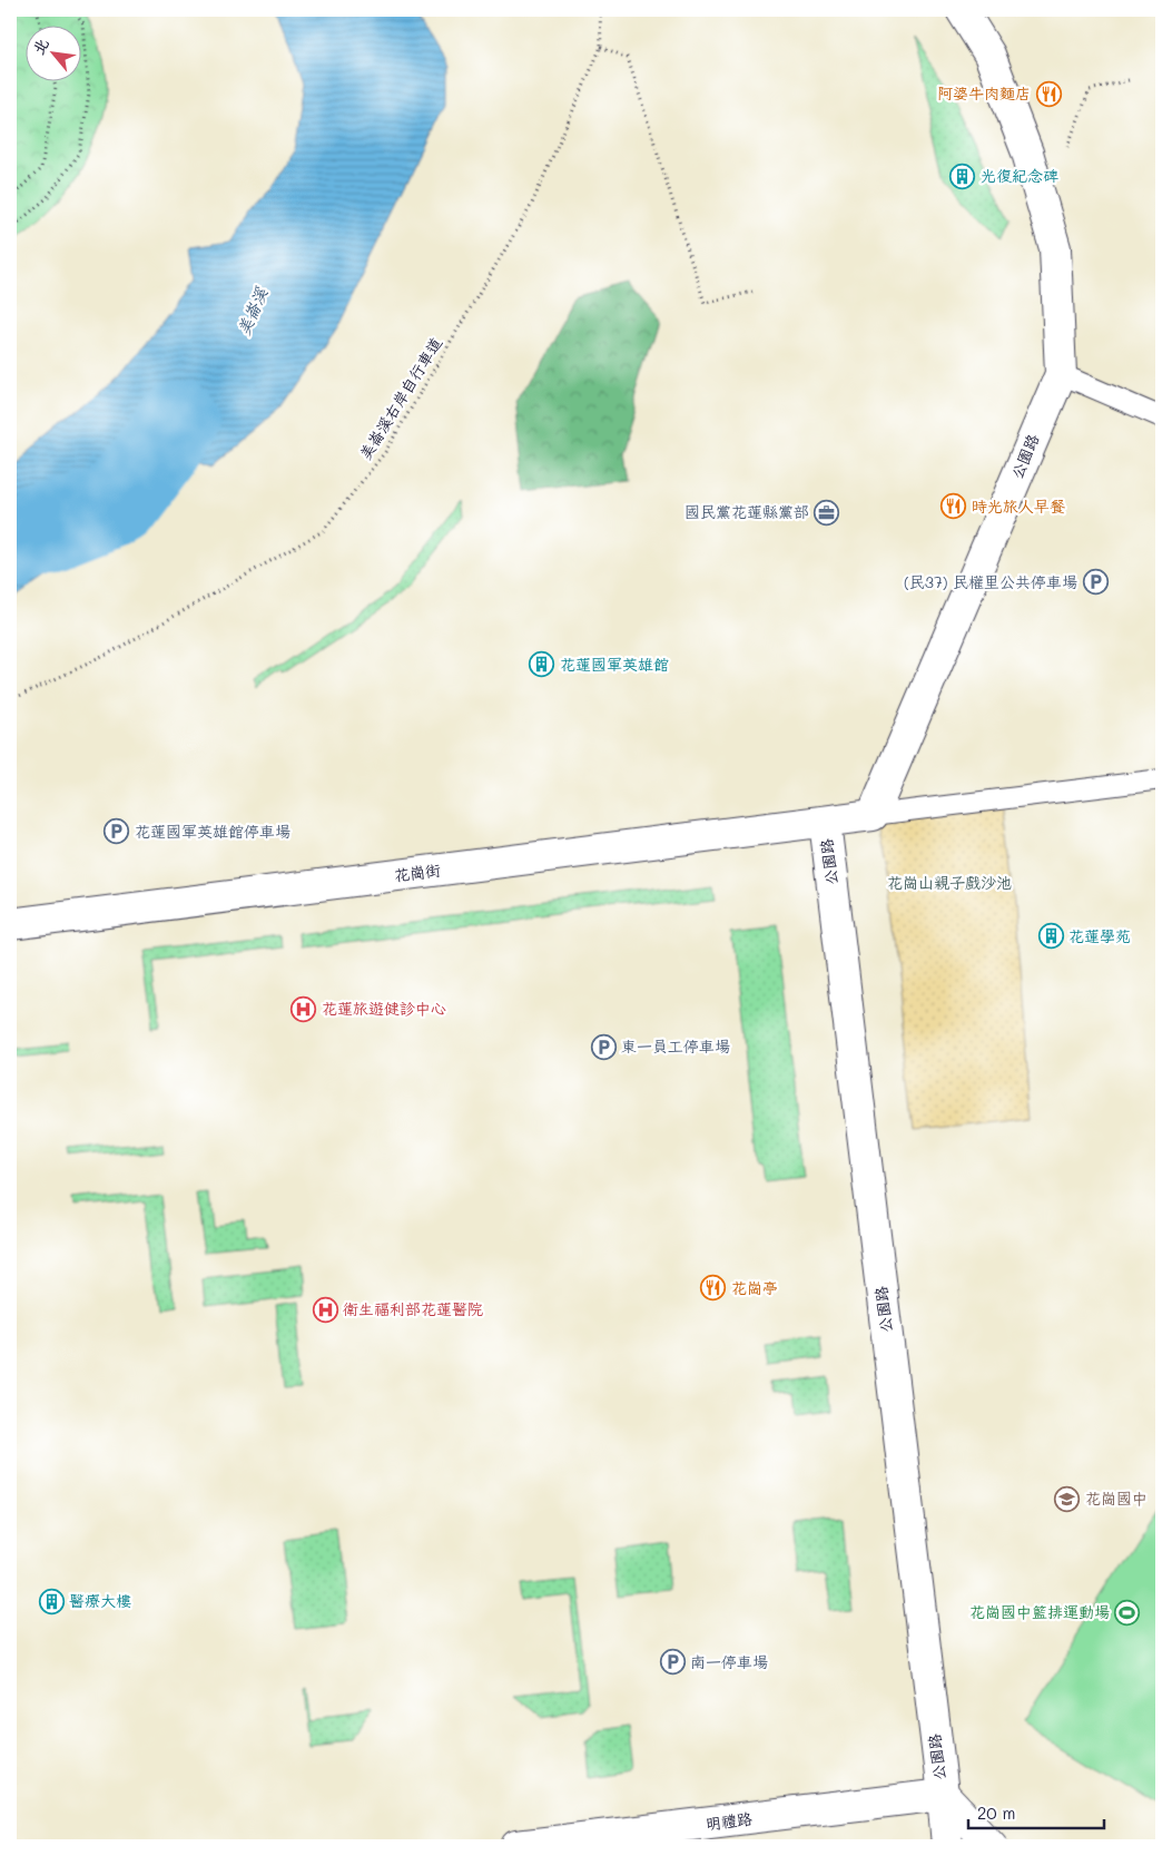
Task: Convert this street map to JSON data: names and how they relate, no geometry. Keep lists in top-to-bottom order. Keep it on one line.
{"streets":{"street":["公園路","花崗街","明禮路"],"path":["美崙溪右岸自行車道"]},"crossings":[["公園路","花崗街"],["公園路","明禮路"]],"water":["美崙溪"],"parks":["花崗山親子戲沙池"],"places":{"restaurant":["阿婆牛肉麵店","時光旅人早餐","花崗亭"],"building":["光復紀念碑","花蓮國軍英雄館","花蓮學苑","醫療大樓"],"office":["國民黨花蓮縣黨部"],"parking":["(民37) 民權里公共停車場","花蓮國軍英雄館停車場","東一員工停車場","南一停車場"],"hospital":["花蓮旅遊健診中心","衛生福利部花蓮醫院"],"school or university":["花崗國中"],"sports":["花崗國中籃排運動場"]},"scale_bar":"20 m","north":"top left"}
